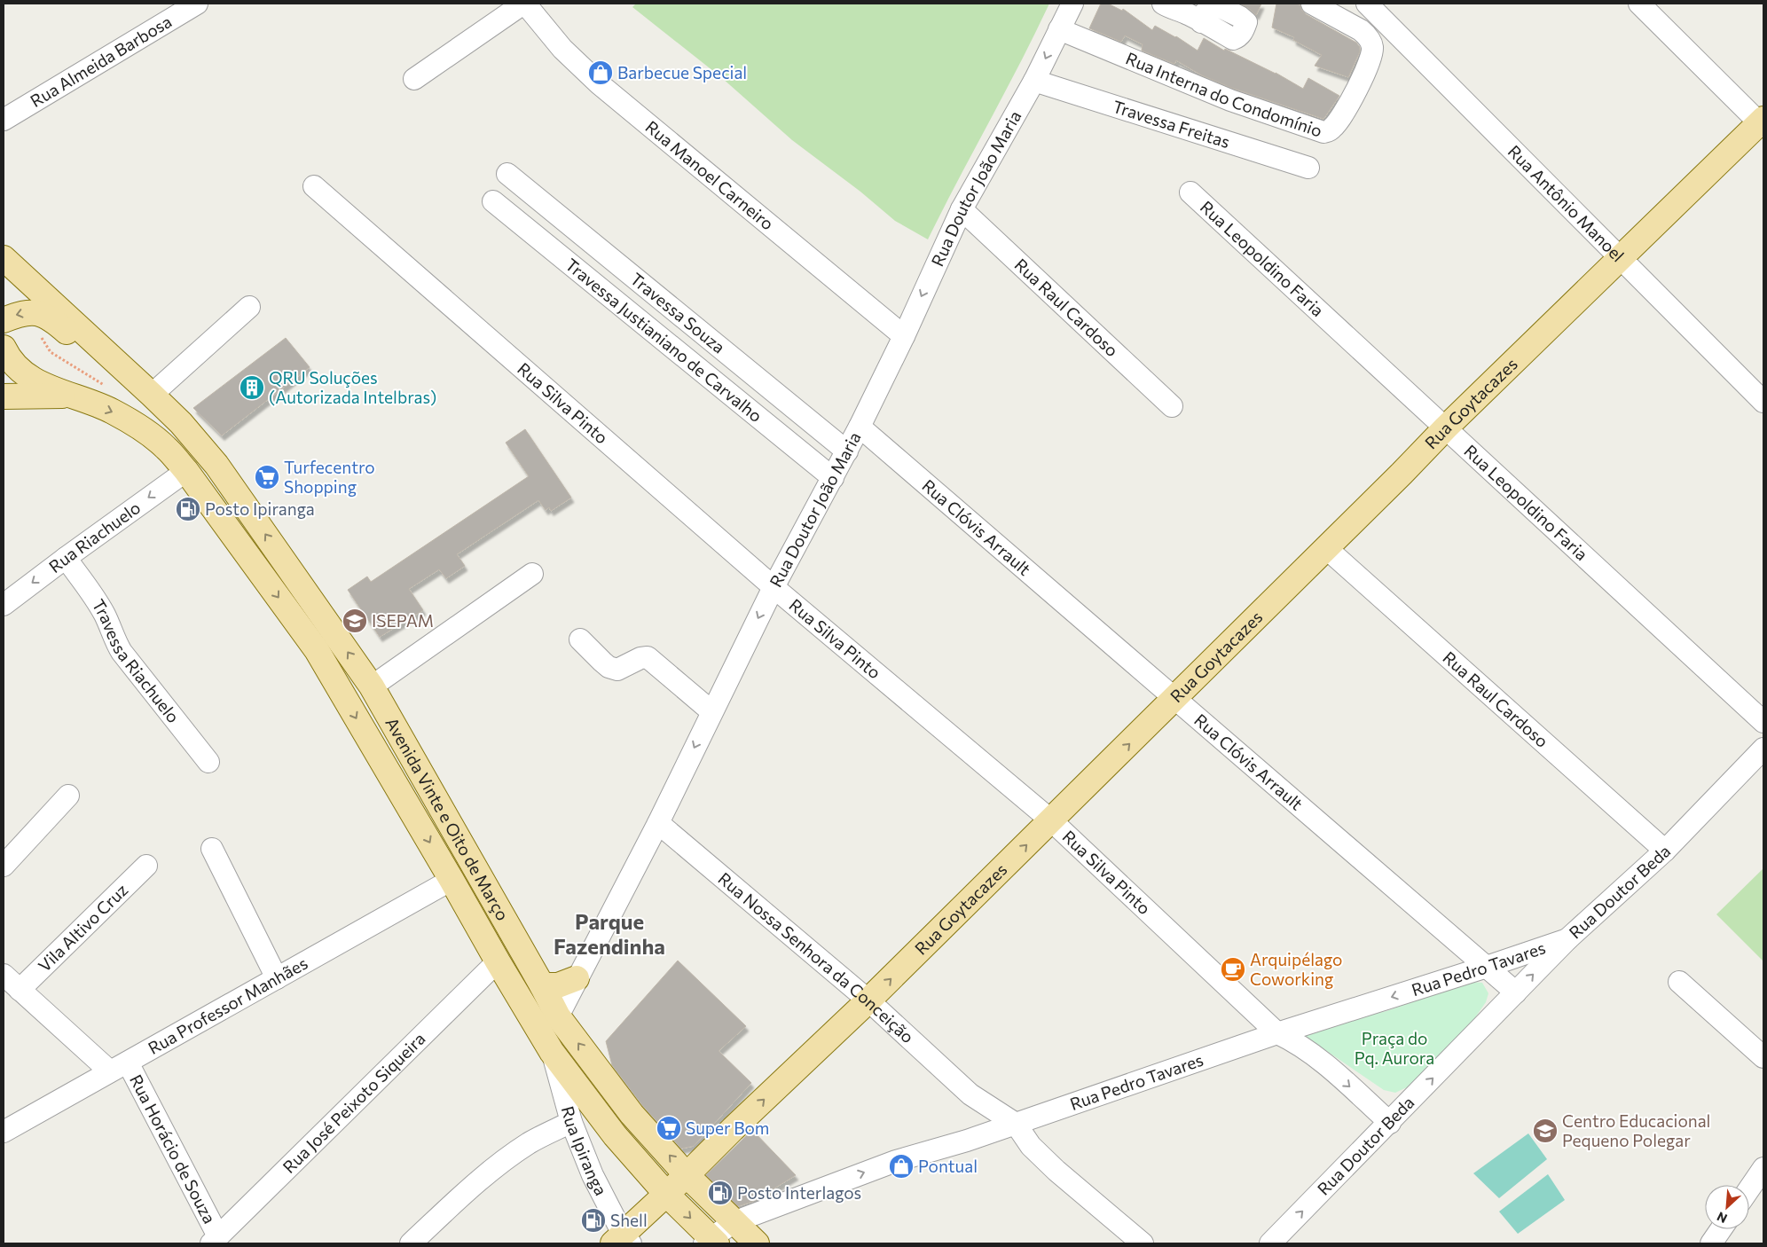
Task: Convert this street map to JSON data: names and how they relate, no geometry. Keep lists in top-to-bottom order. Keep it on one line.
{"streets":{"main road":["Rua Goytacazes","Avenida Vinte e Oito de Março"],"street":["Rua Almeida Barbosa","Rua Interna do Condomínio","Travessa Freitas","Rua Manoel Carneiro","Rua Doutor João Maria","Rua Antônio Manoel","Rua Leopoldino Faria","Rua Raul Cardoso","Travessa Souza","Travessa Justianiano de Carvalho","Rua Silva Pinto","Rua Clóvis Arrault","Rua Riachuelo","Travessa Riachuelo","Rua Doutor Beda","Vila Altivo Cruz","Rua Nossa Senhora da Conceição","Rua Pedro Tavares","Rua Professor Manhães","Rua José Peixoto Siqueira","Rua Horácio de Souza","Rua Ipiranga"]},"crossings":[["Rua Interna do Condomínio","Rua Doutor João Maria"],["Travessa Freitas","Rua Doutor João Maria"],["Rua Manoel Carneiro","Rua Doutor João Maria"],["Rua Doutor João Maria","Rua Raul Cardoso"],["Rua Doutor João Maria","Travessa Souza"],["Rua Doutor João Maria","Travessa Justianiano de Carvalho"],["Rua Doutor João Maria","Rua Silva Pinto"],["Rua Doutor João Maria","Rua Clóvis Arrault"],["Rua Doutor João Maria","Avenida Vinte e Oito de Março"],["Rua Doutor João Maria","Rua Nossa Senhora da Conceição"],["Rua Antônio Manoel","Rua Goytacazes"],["Rua Leopoldino Faria","Rua Goytacazes"],["Rua Raul Cardoso","Rua Goytacazes"],["Rua Raul Cardoso","Rua Doutor Beda"],["Rua Silva Pinto","Rua Goytacazes"],["Rua Silva Pinto","Rua Doutor Beda"],["Rua Silva Pinto","Rua Pedro Tavares"],["Rua Goytacazes","Rua Clóvis Arrault"],["Rua Goytacazes","Avenida Vinte e Oito de Março"],["Rua Goytacazes","Rua Nossa Senhora da Conceição"],["Rua Goytacazes","Rua Ipiranga"],["Rua Clóvis Arrault","Rua Doutor Beda"],["Rua Clóvis Arrault","Rua Pedro Tavares"],["Rua Riachuelo","Travessa Riachuelo"],["Rua Riachuelo","Avenida Vinte e Oito de Março"],["Avenida Vinte e Oito de Março","Rua Pedro Tavares"],["Avenida Vinte e Oito de Março","Rua Professor Manhães"],["Avenida Vinte e Oito de Março","Rua José Peixoto Siqueira"],["Avenida Vinte e Oito de Março","Rua Ipiranga"],["Rua Doutor Beda","Rua Pedro Tavares"],["Rua Nossa Senhora da Conceição","Rua Pedro Tavares"],["Rua Professor Manhães","Rua Horácio de Souza"],["Rua José Peixoto Siqueira","Rua Horácio de Souza"]],"one_way":["Rua Doutor João Maria","Rua Goytacazes","Rua Riachuelo","Rua Doutor Beda"],"districts":["Parque Fazendinha"],"parks":["Praça do Pq. Aurora"],"places":{"shop":["Barbecue Special","Pontual"],"building":["QRU Soluções (Autorizada Intelbras)"],"supermarket":["Turfecentro Shopping","Super Bom"],"fuel station":["Posto Ipiranga","Posto Interlagos","Shell"],"school or university":["ISEPAM","Centro Educacional Pequeno Polegar"],"cafe":["Arquipélago Coworking"]},"north":"bottom left"}
